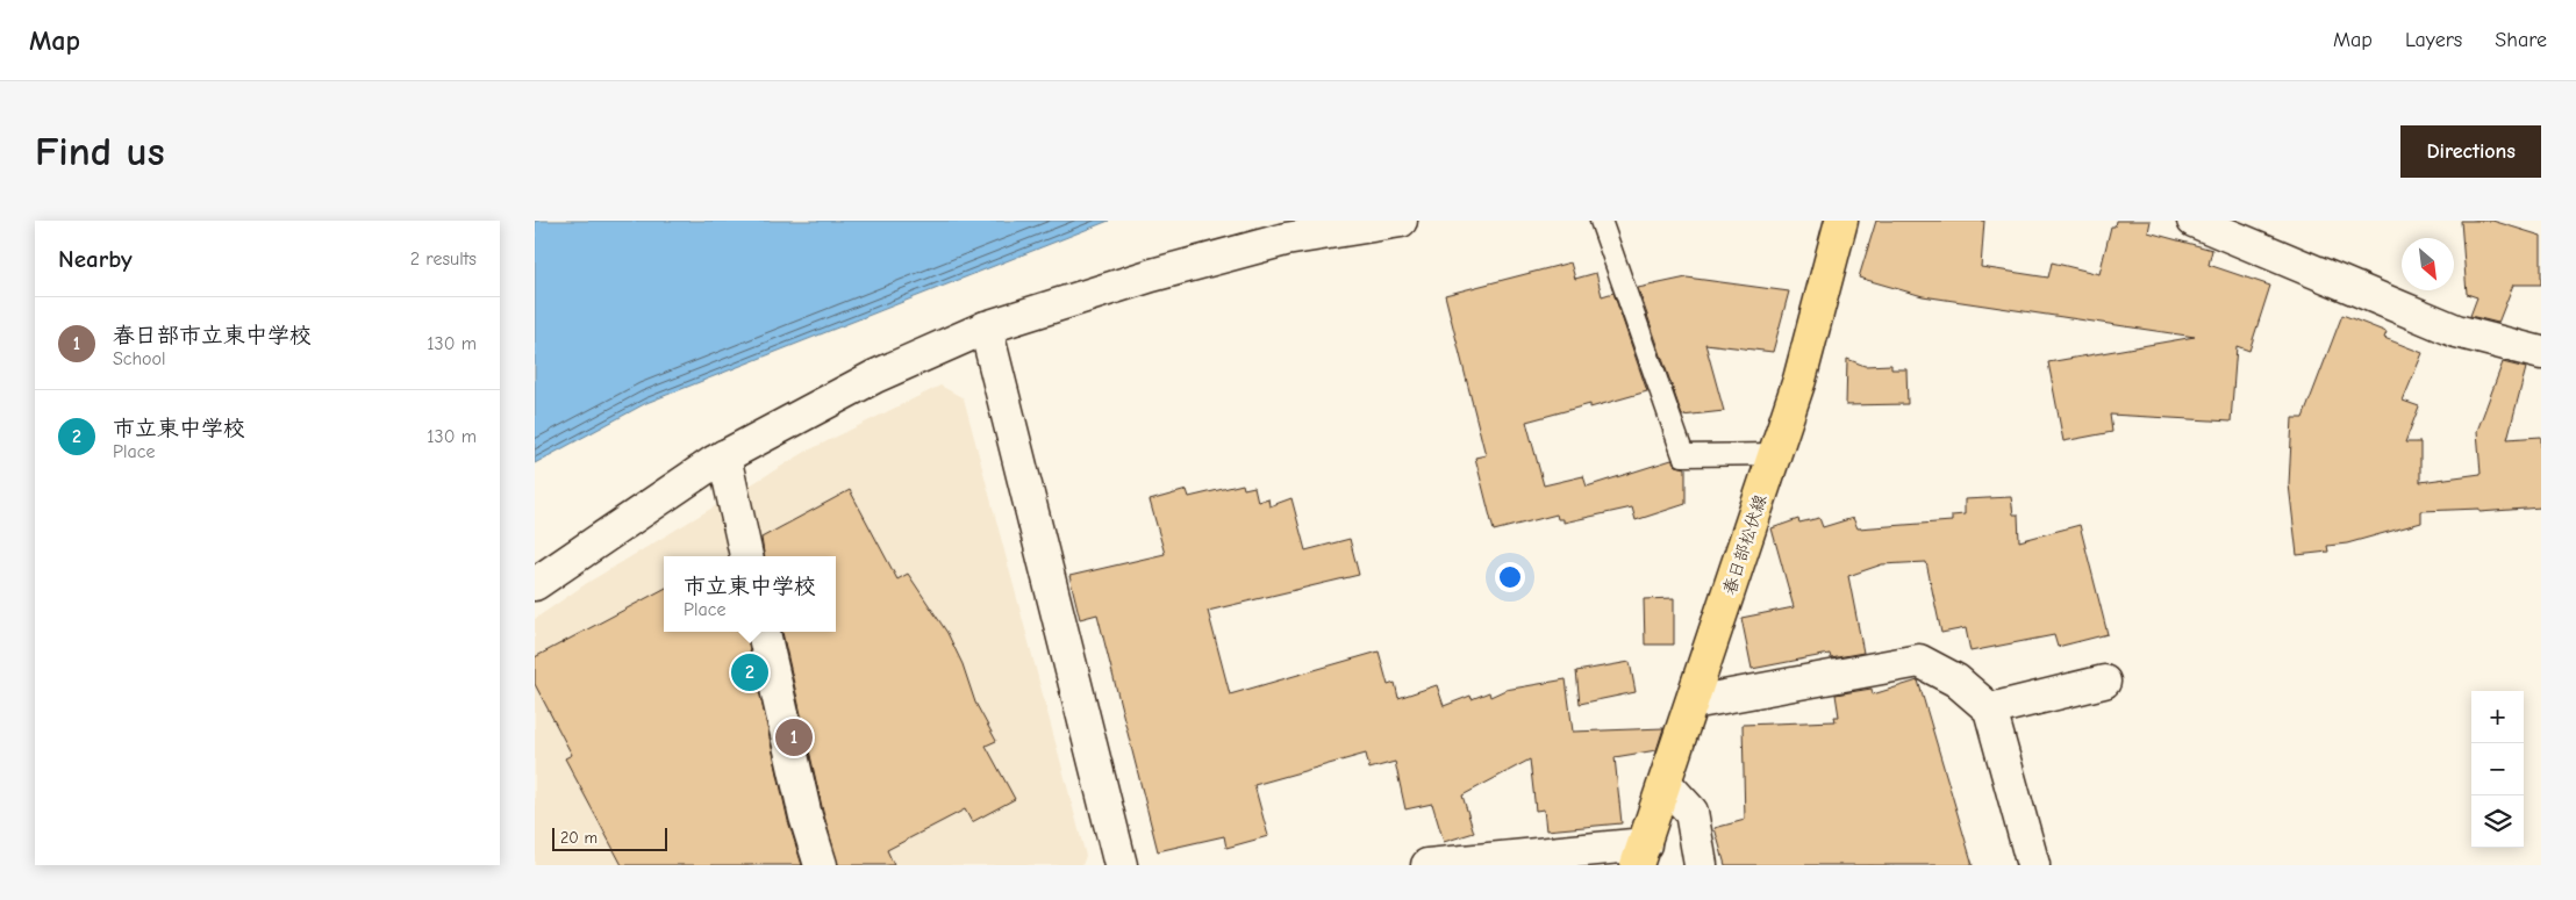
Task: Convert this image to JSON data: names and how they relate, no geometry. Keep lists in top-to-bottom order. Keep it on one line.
{"streets":{"main road":["春日部松伏線"]},"scale_bar":"20 m","north":"bottom right","page":{"header":"Map","nav":["Map","Layers","Share"],"buttons":"Directions","title":"Find us","heading":["Nearby","2 results"],"list":[{"mark":"1","name":"春日部市立東中学校","note":"School","value":"130 m"},{"mark":"2","name":"市立東中学校","note":"Place","value":"130 m"}],"popup":["市立東中学校","Place"],"pins":["2","1"],"map_buttons":["+","−"],"scale":"20 m"}}
